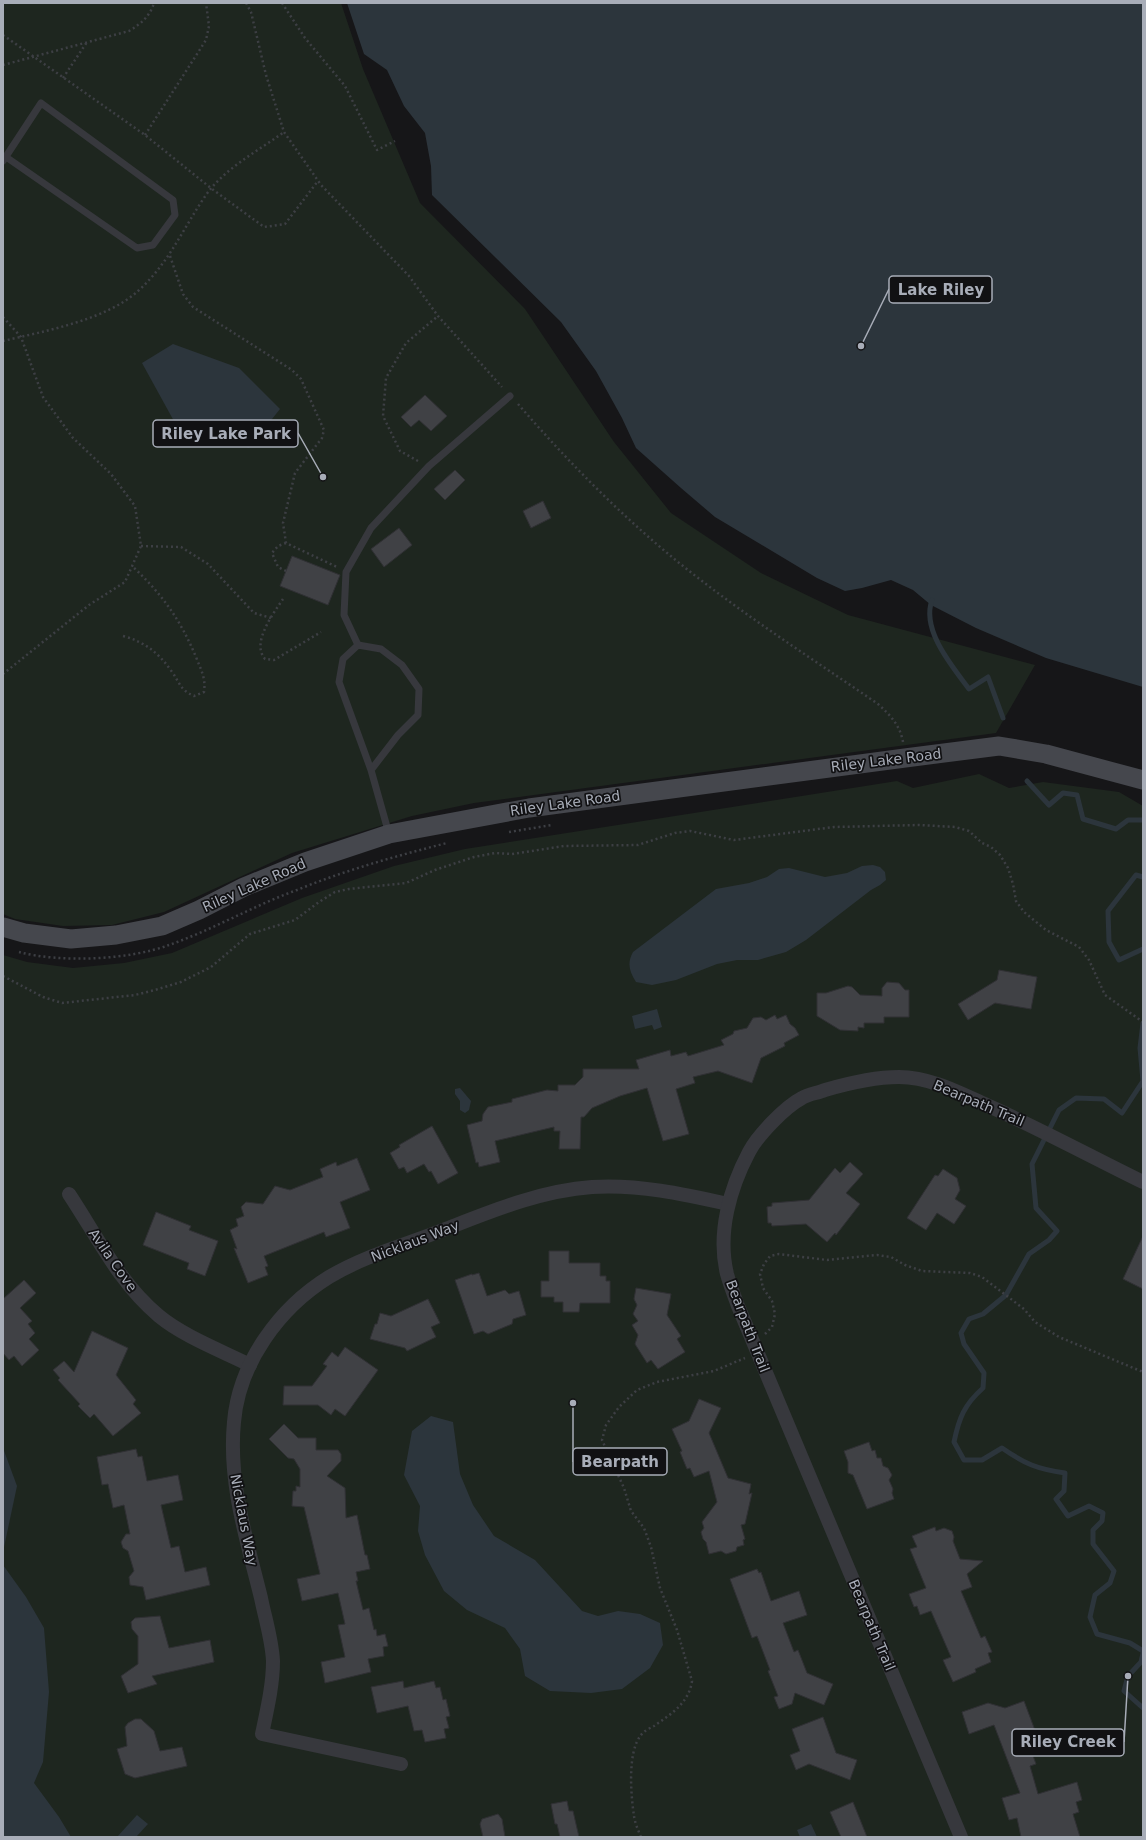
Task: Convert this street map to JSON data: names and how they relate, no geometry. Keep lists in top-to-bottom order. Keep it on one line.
{"streets":{"street":["Riley Lake Road","Bearpath Trail","Nicklaus Way","Avila Cove"]},"crossings":[["Bearpath Trail","Nicklaus Way"],["Nicklaus Way","Avila Cove"]],"places":["Lake Riley","Riley Lake Park","Bearpath","Riley Creek"]}
